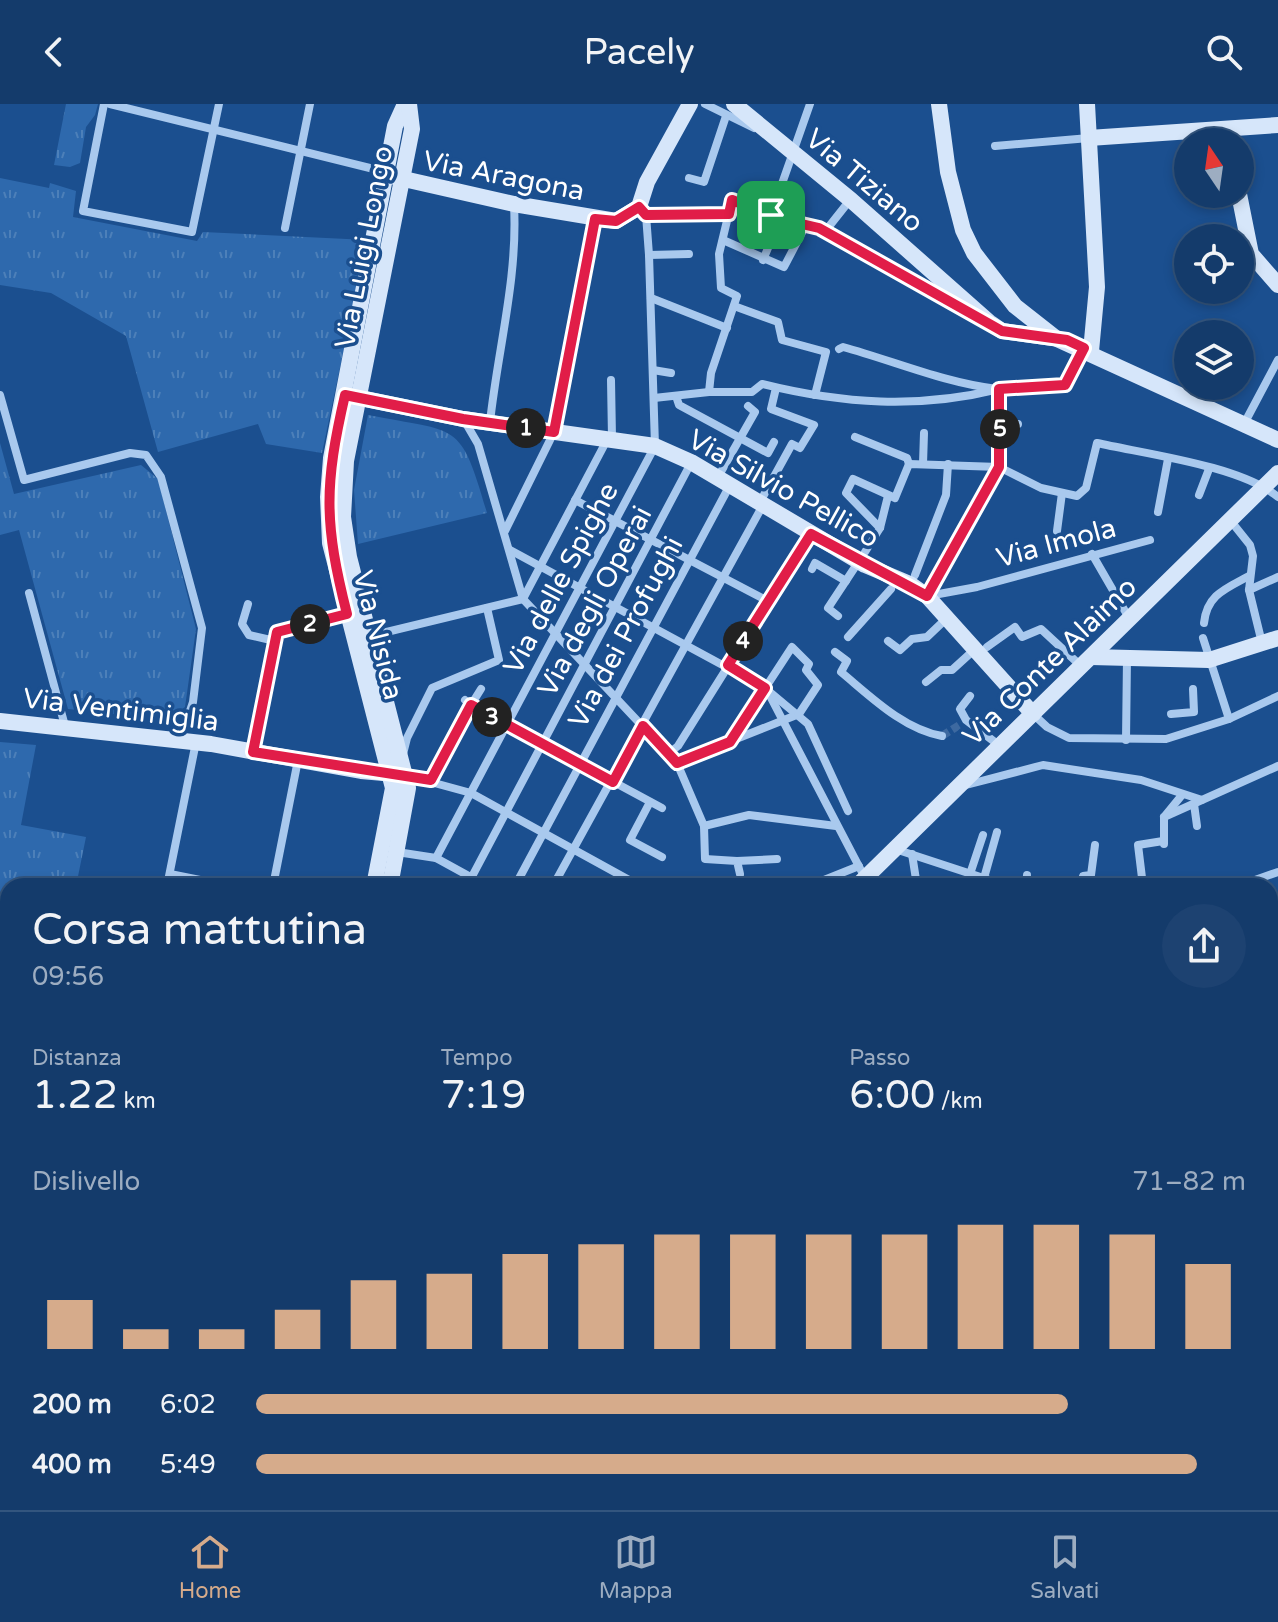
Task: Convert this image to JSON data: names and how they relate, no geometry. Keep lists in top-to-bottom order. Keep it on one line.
{"streets":{"street":["Via Aragona","Via Tiziano","Via Luigi Longo","Via Silvio Pellico","Via Imola","Via delle Spighe","Via degli Operai","Via dei Profughi","Via Nisida","Via Conte Alaimo","Via Ventimiglia"]},"crossings":[["Via Aragona","Via Luigi Longo"],["Via Luigi Longo","Via Silvio Pellico"],["Via Luigi Longo","Via Nisida"],["Via Silvio Pellico","Via Imola"],["Via Silvio Pellico","Via delle Spighe"],["Via Silvio Pellico","Via degli Operai"],["Via Silvio Pellico","Via dei Profughi"],["Via Silvio Pellico","Via Nisida"],["Via Silvio Pellico","Via Conte Alaimo"],["Via delle Spighe","Via Ventimiglia"],["Via degli Operai","Via Ventimiglia"],["Via dei Profughi","Via Ventimiglia"],["Via Nisida","Via Ventimiglia"]],"north":"top","page":{"header":"Pacely","pins":["1","5","2","4","3"],"heading":["Corsa mattutina","09:56"],"stats":[["Distanza","1.22 km"],["Tempo","7:19"],["Passo","6:00 /km"]],"chart":["Dislivello","71–82 m"],"list":[{"name":"200 m","note":"6:02"},{"name":"400 m","note":"5:49"}],"tabs":["Home","Mappa","Salvati"]}}
